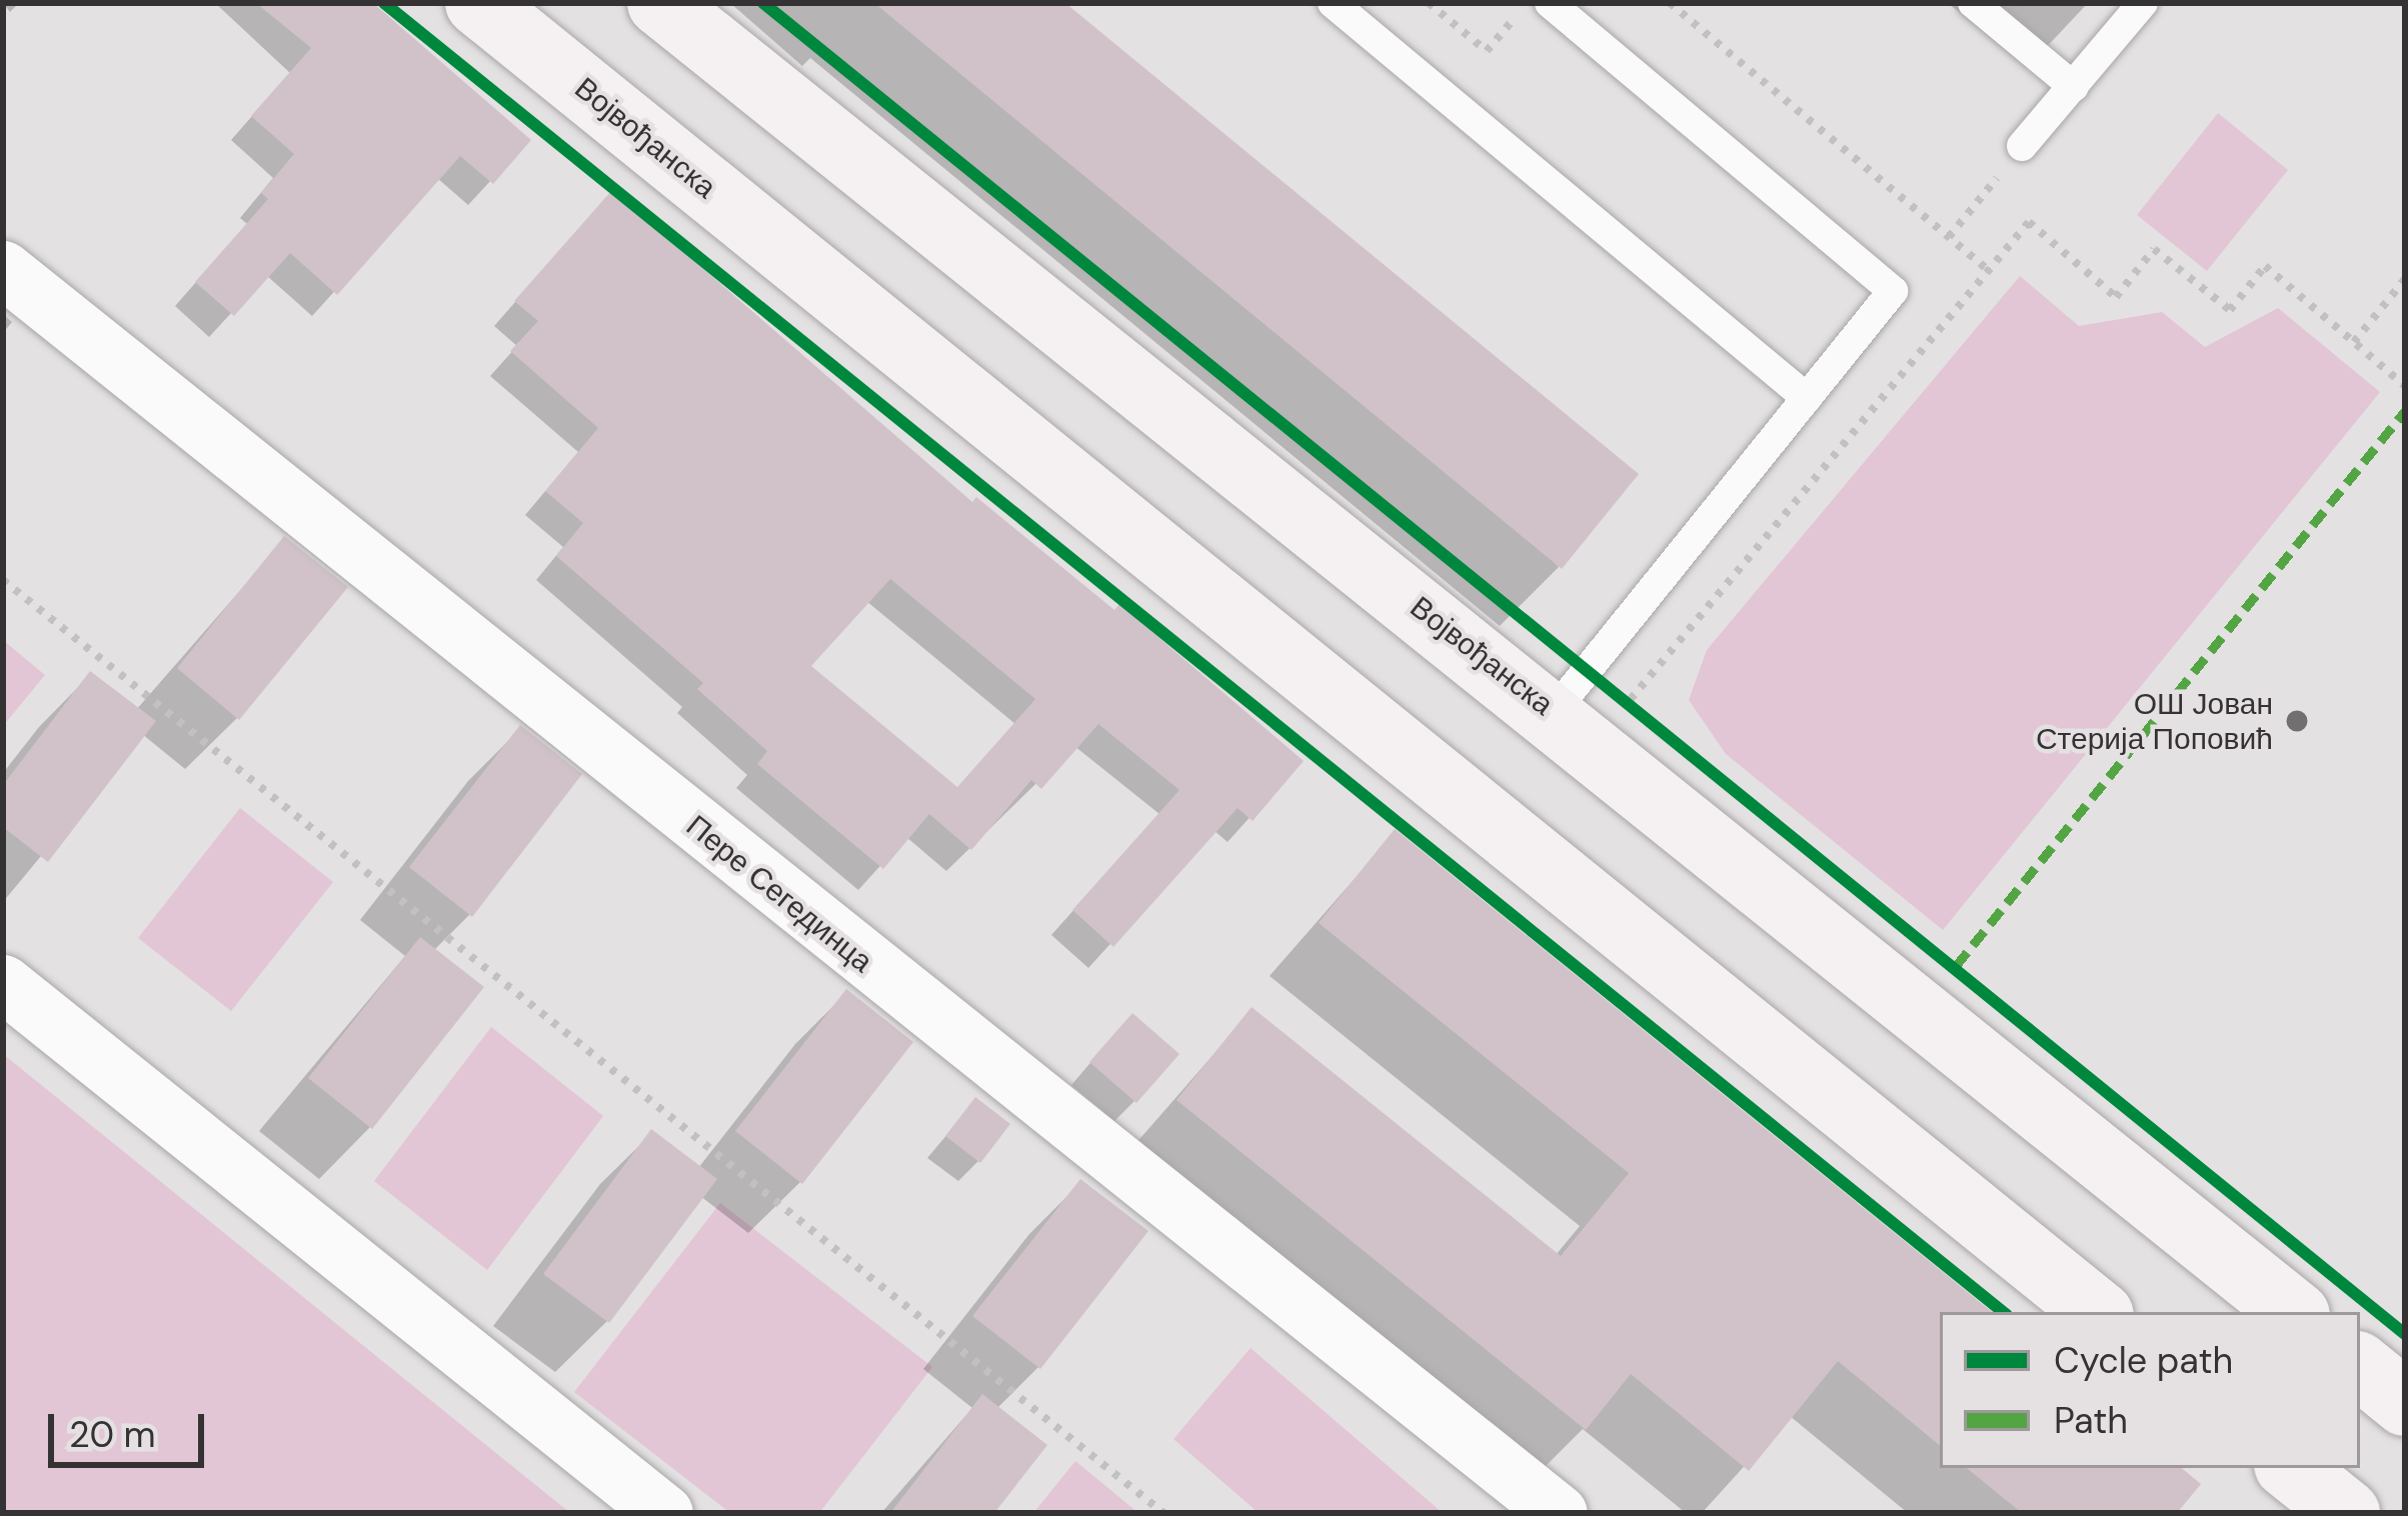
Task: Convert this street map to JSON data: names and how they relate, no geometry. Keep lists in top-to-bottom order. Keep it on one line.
{"streets":{"main road":["Војвођанска"],"street":["Пере Сегединца"]},"places":["ОШ Јован Стерија Поповић"],"legend":["Cycle path","Path"],"scale_bar":"20 m"}
